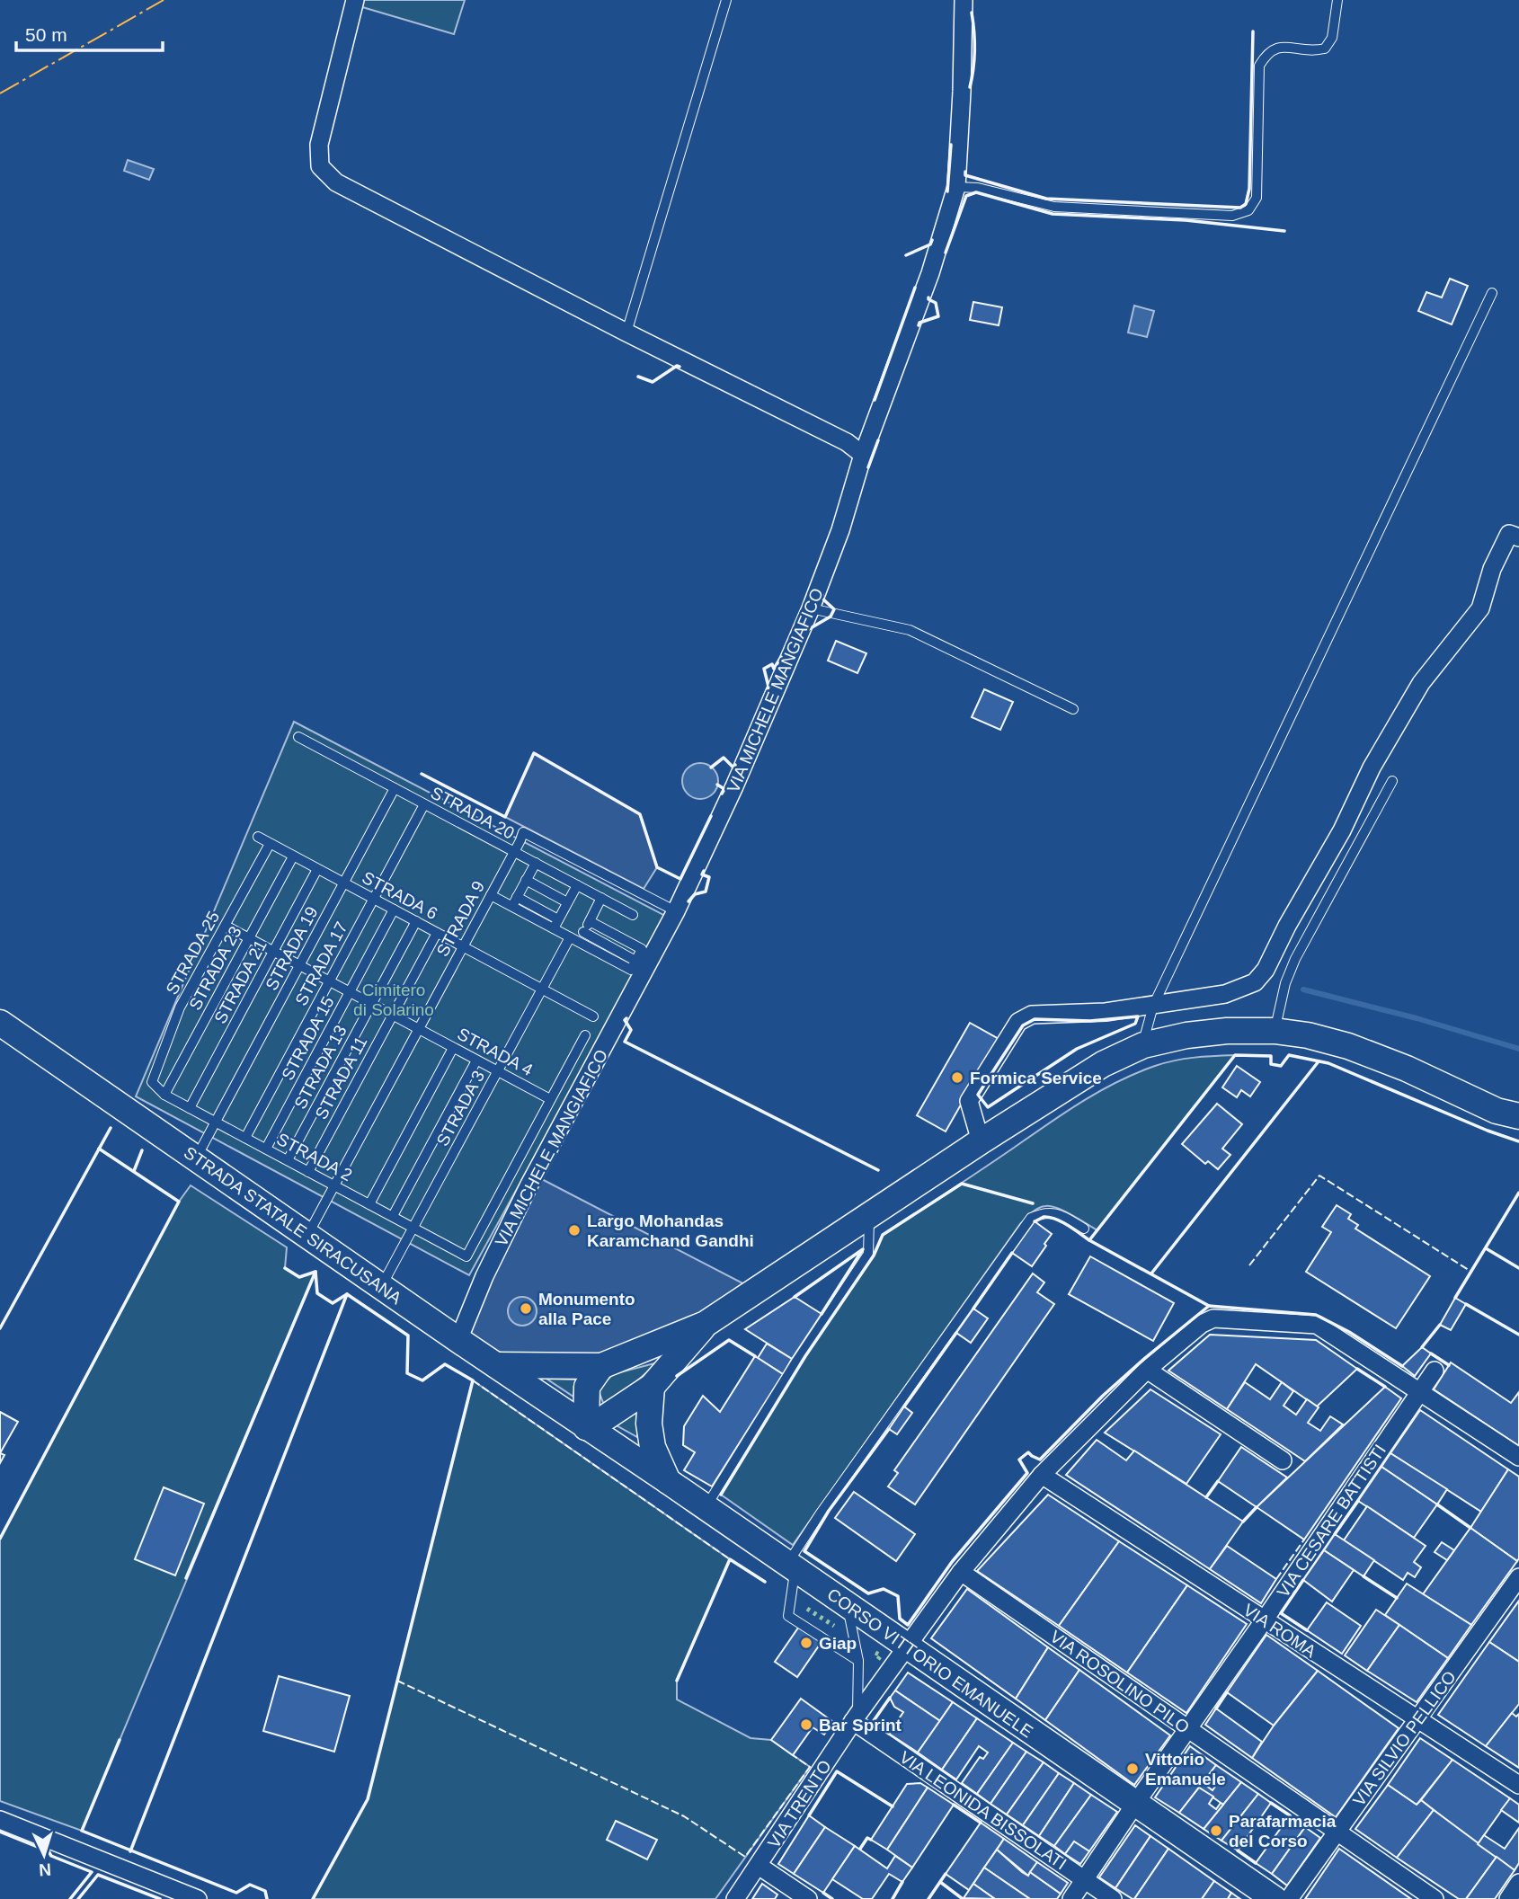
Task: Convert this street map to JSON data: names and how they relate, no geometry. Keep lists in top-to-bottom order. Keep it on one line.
{"streets":{"main road":["STRADA STATALE SIRACUSANA","CORSO VITTORIO EMANUELE"],"street":["VIA MICHELE MANGIAFICO","VIA CESARE BATTISTI","VIA ROMA","VIA ROSOLINO PILO","VIA SILVIO PELLICO","VIA TRENTO","VIA LEONIDA BISSOLATI"],"lane":["STRADA 20","STRADA 6","STRADA 9","STRADA 19","STRADA 25","STRADA 17","STRADA 23","STRADA 21","STRADA 15","STRADA 4","STRADA 13","STRADA 11","STRADA 3","STRADA 2"]},"crossings":[["VIA MICHELE MANGIAFICO","STRADA 9"],["VIA MICHELE MANGIAFICO","STRADA STATALE SIRACUSANA"],["STRADA 20","STRADA 9"],["STRADA 20","STRADA 19"],["STRADA 20","STRADA 17"],["STRADA 20","STRADA 3"],["STRADA 6","STRADA 9"],["STRADA 6","STRADA 19"],["STRADA 6","STRADA 25"],["STRADA 6","STRADA 17"],["STRADA 6","STRADA 23"],["STRADA 6","STRADA 21"],["STRADA 6","STRADA 15"],["STRADA 6","STRADA 13"],["STRADA 6","STRADA 11"],["STRADA 6","STRADA 3"],["STRADA 9","STRADA 4"],["STRADA 9","STRADA 2"],["STRADA 9","STRADA STATALE SIRACUSANA"],["STRADA 19","STRADA 4"],["STRADA 19","STRADA 2"],["STRADA 19","STRADA STATALE SIRACUSANA"],["STRADA 25","STRADA 4"],["STRADA 25","STRADA 2"],["STRADA 17","STRADA 4"],["STRADA 17","STRADA 2"],["STRADA 23","STRADA 4"],["STRADA 23","STRADA 2"],["STRADA 21","STRADA 4"],["STRADA 21","STRADA 2"],["STRADA 15","STRADA 4"],["STRADA 15","STRADA 2"],["STRADA 4","STRADA 13"],["STRADA 4","STRADA 11"],["STRADA 4","STRADA 3"],["STRADA 4","STRADA 2"],["STRADA 13","STRADA 2"],["STRADA 11","STRADA 2"],["STRADA 3","STRADA 2"],["STRADA 3","STRADA STATALE SIRACUSANA"],["STRADA STATALE SIRACUSANA","CORSO VITTORIO EMANUELE"],["VIA CESARE BATTISTI","VIA ROMA"],["VIA CESARE BATTISTI","CORSO VITTORIO EMANUELE"],["VIA CESARE BATTISTI","VIA ROSOLINO PILO"],["VIA CESARE BATTISTI","VIA TRENTO"],["VIA CESARE BATTISTI","VIA LEONIDA BISSOLATI"],["VIA ROMA","VIA SILVIO PELLICO"],["VIA ROMA","VIA TRENTO"],["CORSO VITTORIO EMANUELE","VIA TRENTO"],["VIA ROSOLINO PILO","VIA SILVIO PELLICO"],["VIA ROSOLINO PILO","VIA TRENTO"],["VIA TRENTO","VIA LEONIDA BISSOLATI"]],"parks":["Cimitero di Solarino"],"places":["Formica Service","Largo Mohandas Karamchand Gandhi","Monumento alla Pace","Giap","Bar Sprint","Vittorio Emanuele","Parafarmacia del Corso"],"scale_bar":"50 m","north":"bottom"}
